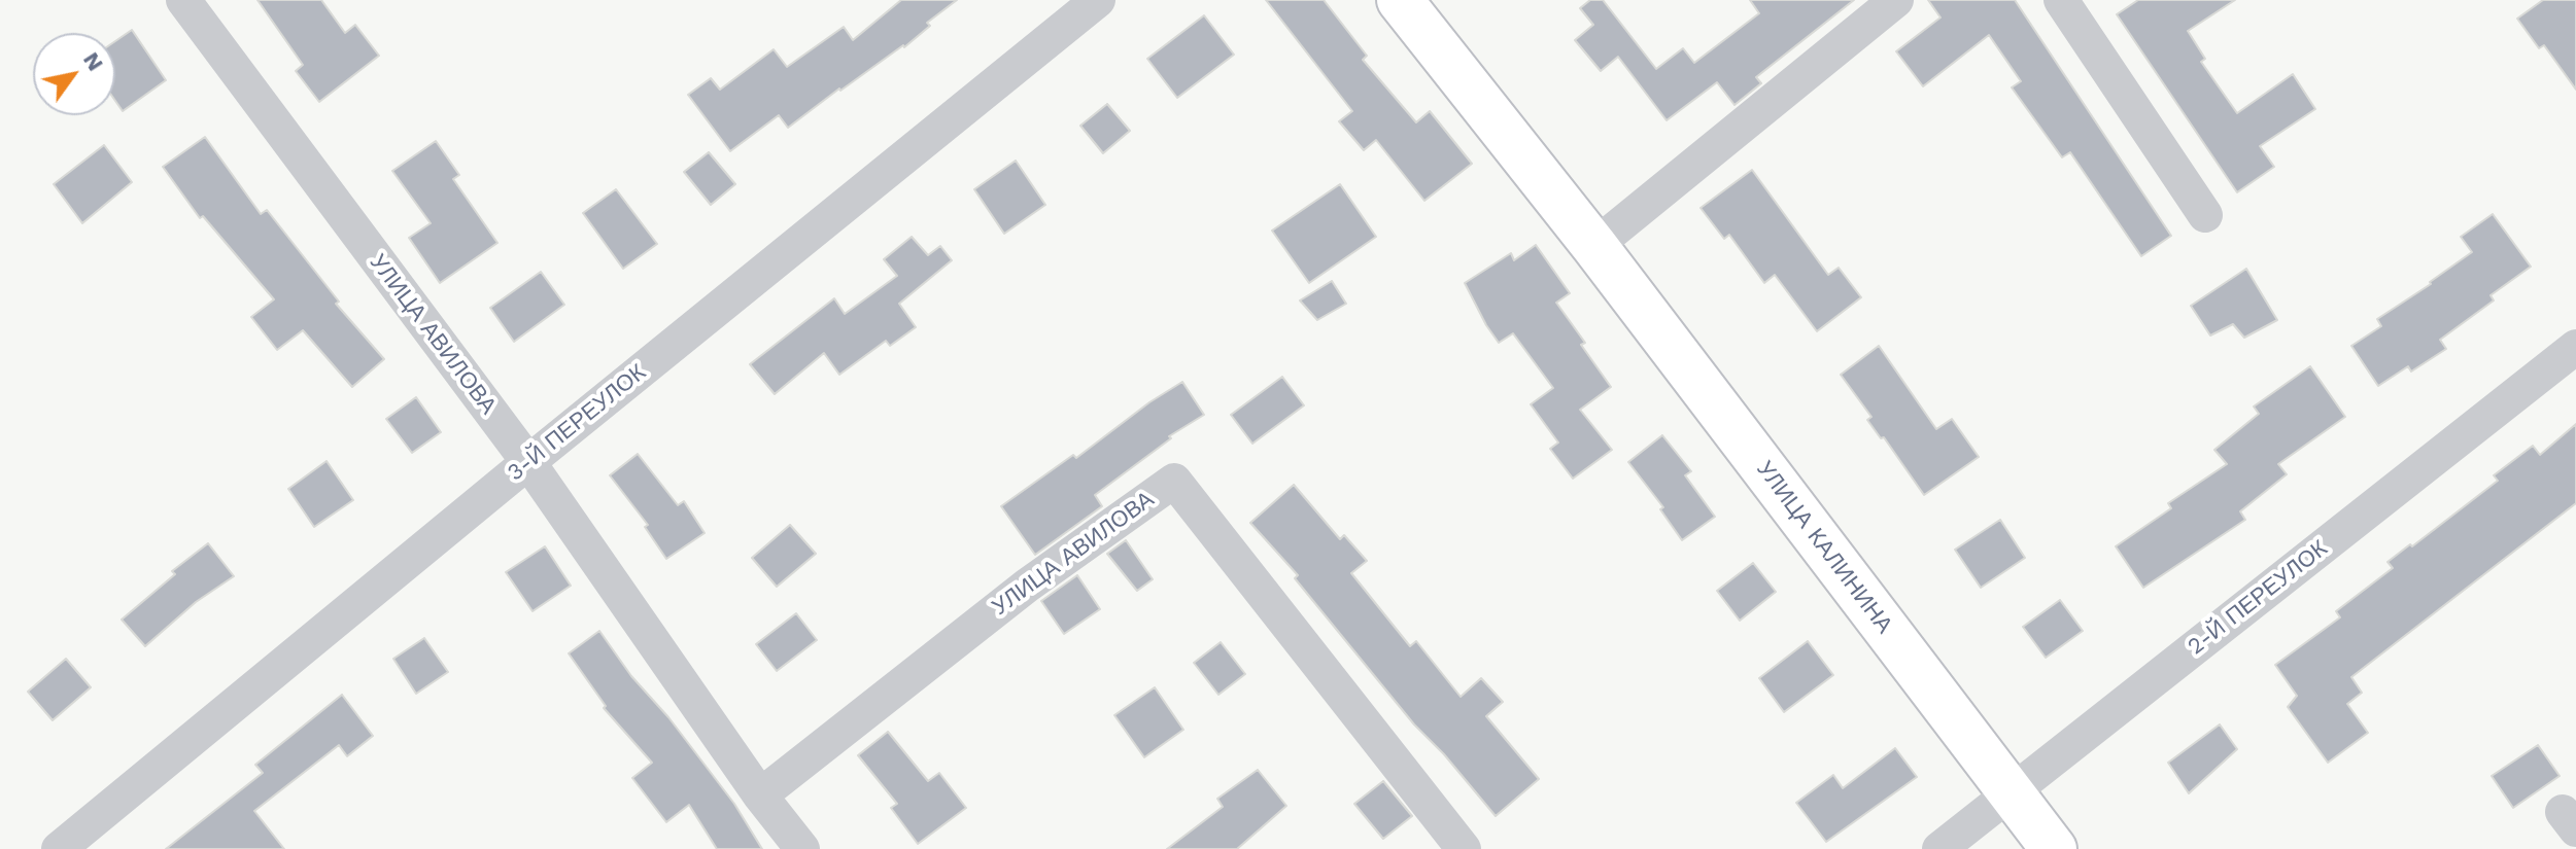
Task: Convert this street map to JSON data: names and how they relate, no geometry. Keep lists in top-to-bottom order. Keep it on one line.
{"streets":{"main road":["УЛИЦА КАЛИНИНА"],"street":["УЛИЦА АВИЛОВА","3-Й ПЕРЕУЛОК","2-Й ПЕРЕУЛОК"]},"crossings":[["УЛИЦА АВИЛОВА","3-Й ПЕРЕУЛОК"],["УЛИЦА КАЛИНИНА","2-Й ПЕРЕУЛОК"]],"north":"top right"}
